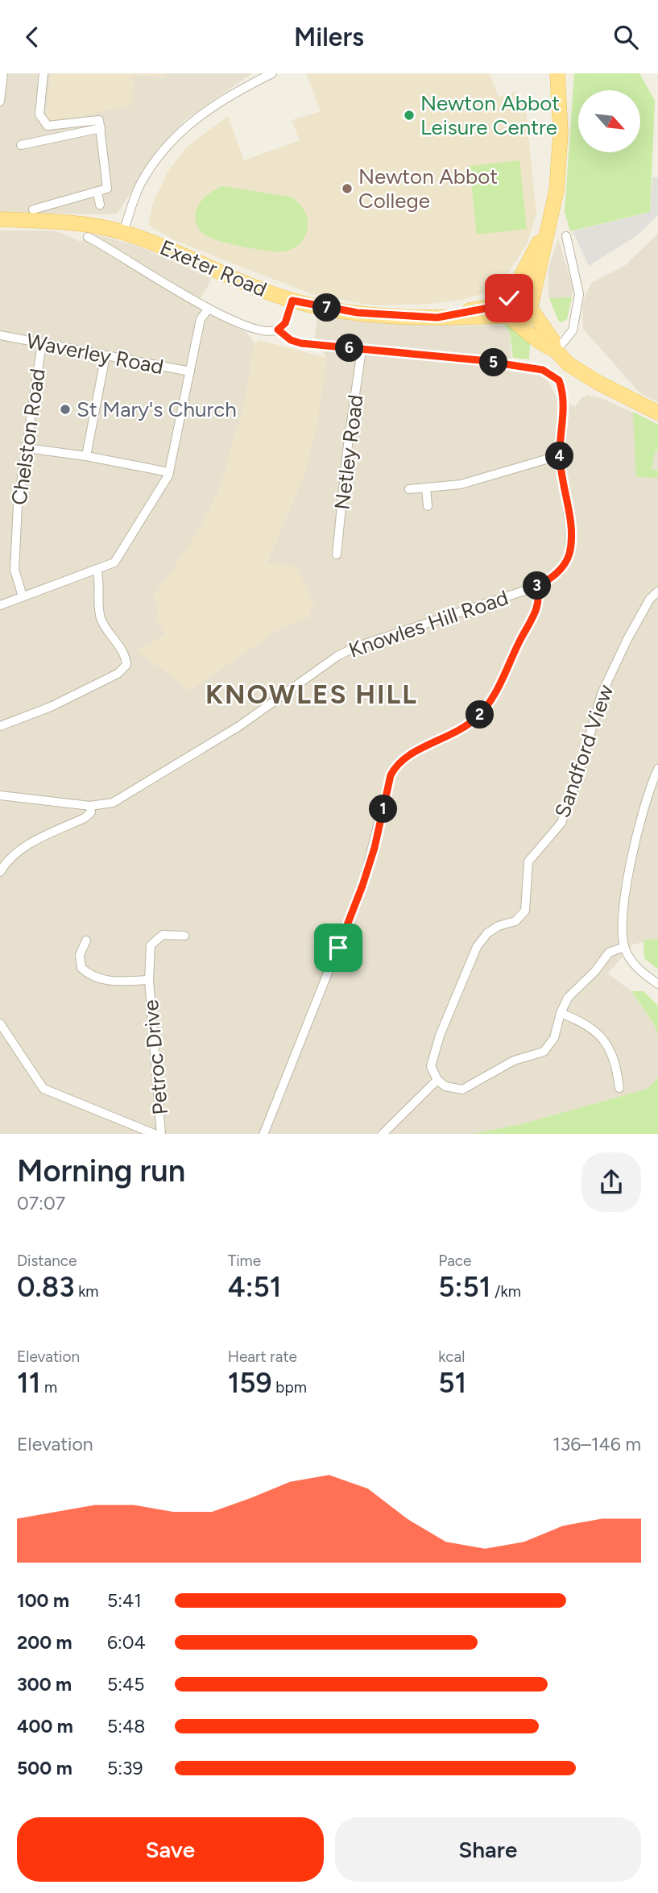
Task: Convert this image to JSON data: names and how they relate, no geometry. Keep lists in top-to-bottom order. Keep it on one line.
{"streets":{"main road":["Exeter Road"],"street":["Waverley Road","Chelston Road","Netley Road","Knowles Hill Road","Sandford View","Petroc Drive"]},"crossings":[["Waverley Road","Chelston Road"],["Netley Road","Knowles Hill Road"]],"districts":["KNOWLES HILL"],"places":["Newton Abbot Leisure Centre","Newton Abbot College","St Mary's Church"],"north":"bottom right","page":{"header":"Milers","pins":["7","6","5","4","3","2","1"],"heading":["Morning run","07:07"],"stats":[["Distance","0.83 km"],["Time","4:51"],["Pace","5:51 /km"],["Elevation","11 m"],["Heart rate","159 bpm"],["kcal","51"]],"chart":["Elevation","136–146 m"],"list":[{"name":"100 m","note":"5:41"},{"name":"200 m","note":"6:04"},{"name":"300 m","note":"5:45"},{"name":"400 m","note":"5:48"},{"name":"500 m","note":"5:39"}],"buttons":["Save","Share"]}}
